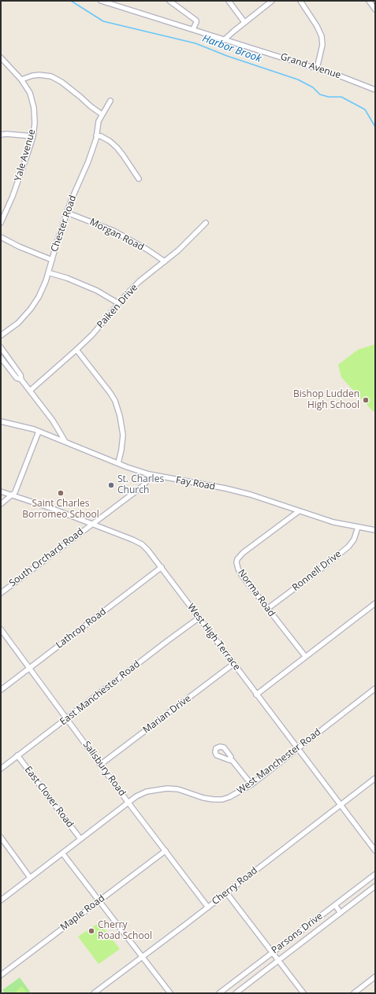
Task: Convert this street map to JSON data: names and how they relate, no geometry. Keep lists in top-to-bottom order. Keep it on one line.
{"streets":{"street":["Grand Avenue","Yale Avenue","Chester Road","Morgan Road","Paiken Drive","Fay Road","South Orchard Road","Ronnell Drive","Norma Road","Lathrop Road","West High Terrace","East Manchester Road","Marian Drive","West Manchester Road","Salisbury Road","East Clover Road","Cherry Road","Maple Road","Parsons Drive"]},"crossings":[["Chester Road","Morgan Road"],["Morgan Road","Paiken Drive"],["Fay Road","South Orchard Road"],["Fay Road","Ronnell Drive"],["Fay Road","Norma Road"],["South Orchard Road","West High Terrace"],["Ronnell Drive","Norma Road"],["Lathrop Road","West High Terrace"],["Lathrop Road","Salisbury Road"],["West High Terrace","East Manchester Road"],["West High Terrace","Marian Drive"],["West High Terrace","West Manchester Road"],["West High Terrace","Cherry Road"],["East Manchester Road","Salisbury Road"],["East Manchester Road","East Clover Road"],["Marian Drive","Salisbury Road"],["West Manchester Road","Salisbury Road"],["West Manchester Road","East Clover Road"],["Salisbury Road","Cherry Road"],["Salisbury Road","Maple Road"]],"water":["Harbor Brook"],"places":["Bishop Ludden High School","St. Charles Church","Saint Charles Borromeo School","Cherry Road School"]}
